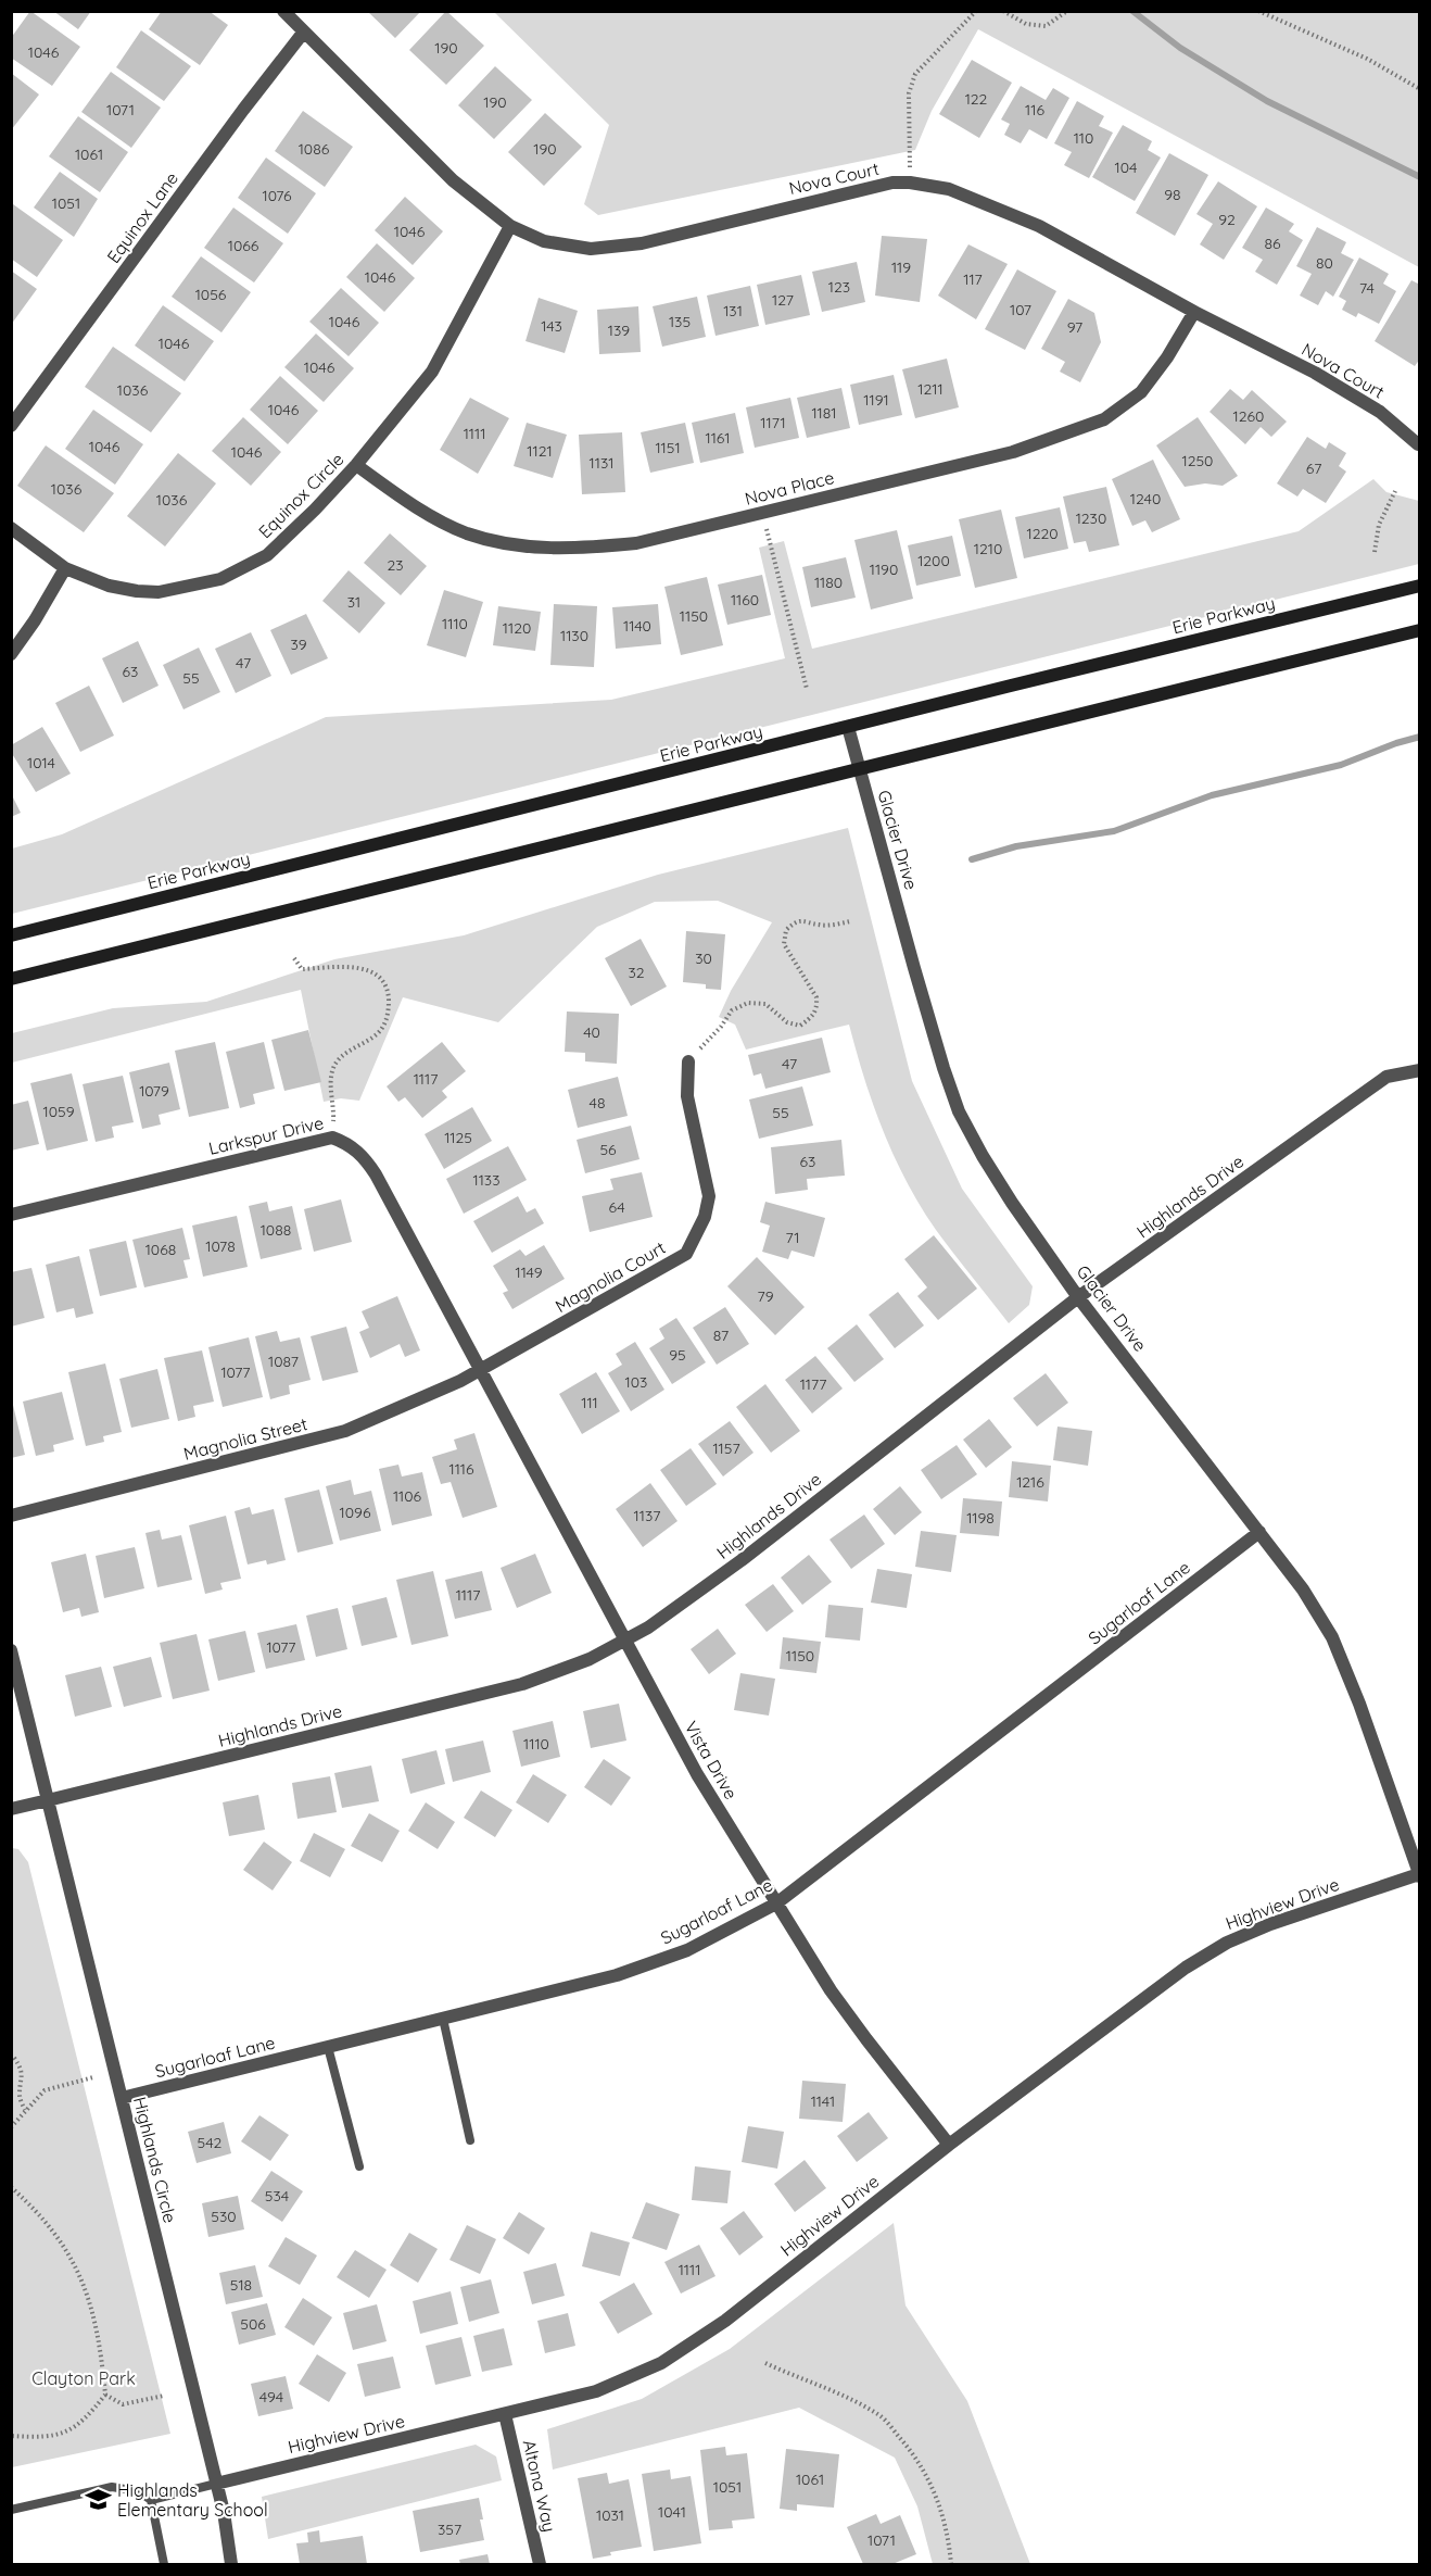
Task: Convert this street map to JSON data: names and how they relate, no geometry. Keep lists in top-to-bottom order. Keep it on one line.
{"streets":{"main road":["Erie Parkway"],"street":["Nova Court","Equinox Lane","Nova Place","Equinox Circle","Glacier Drive","Larkspur Drive","Highlands Drive","Magnolia Court","Magnolia Street","Sugarloaf Lane","Vista Drive","Highview Drive","Highlands Circle","Altona Way"]},"crossings":[["Nova Court","Equinox Lane"],["Nova Court","Nova Place"],["Nova Court","Equinox Circle"],["Nova Place","Equinox Circle"],["Erie Parkway","Glacier Drive"],["Glacier Drive","Highlands Drive"],["Glacier Drive","Sugarloaf Lane"],["Glacier Drive","Highview Drive"],["Larkspur Drive","Magnolia Court"],["Larkspur Drive","Magnolia Street"],["Larkspur Drive","Vista Drive"],["Highlands Drive","Vista Drive"],["Highlands Drive","Highlands Circle"],["Magnolia Court","Magnolia Street"],["Magnolia Court","Vista Drive"],["Magnolia Street","Vista Drive"],["Sugarloaf Lane","Vista Drive"],["Sugarloaf Lane","Highlands Circle"],["Vista Drive","Highview Drive"],["Highview Drive","Highlands Circle"],["Highview Drive","Altona Way"]],"parks":["Clayton Park"],"places":{"school or university":["Highlands Elementary School"]},"house_numbers":["190","1046","122","190","1071","116","110","1086","190","1061","104","98","1076","1051","92","1046","86","1066","80","119","1046","117","123","74","1056","127","107","131","1046","135","143","97","139","1046","1046","1211","1036","1191","1046","1181","1260","1171","1111","1161","1046","1151","1121","1046","1250","1131","67","1036","1240","1036","1230","1220","1210","1200","23","1190","1180","1160","31","1150","1110","1140","1120","1130","39","47","63","55","1014","30","32","40","47","1117","1079","48","1059","55","1125","56","63","1133","64","1088","71","1078","1068","1149","79","87","95","1087","1077","103","1177","111","1157","1116","1216","1106","1096","1137","1198","1117","1077","1150","1110","1141","542","534","530","1111","518","506","494","1061","1051","1041","1031","357","1071"]}
